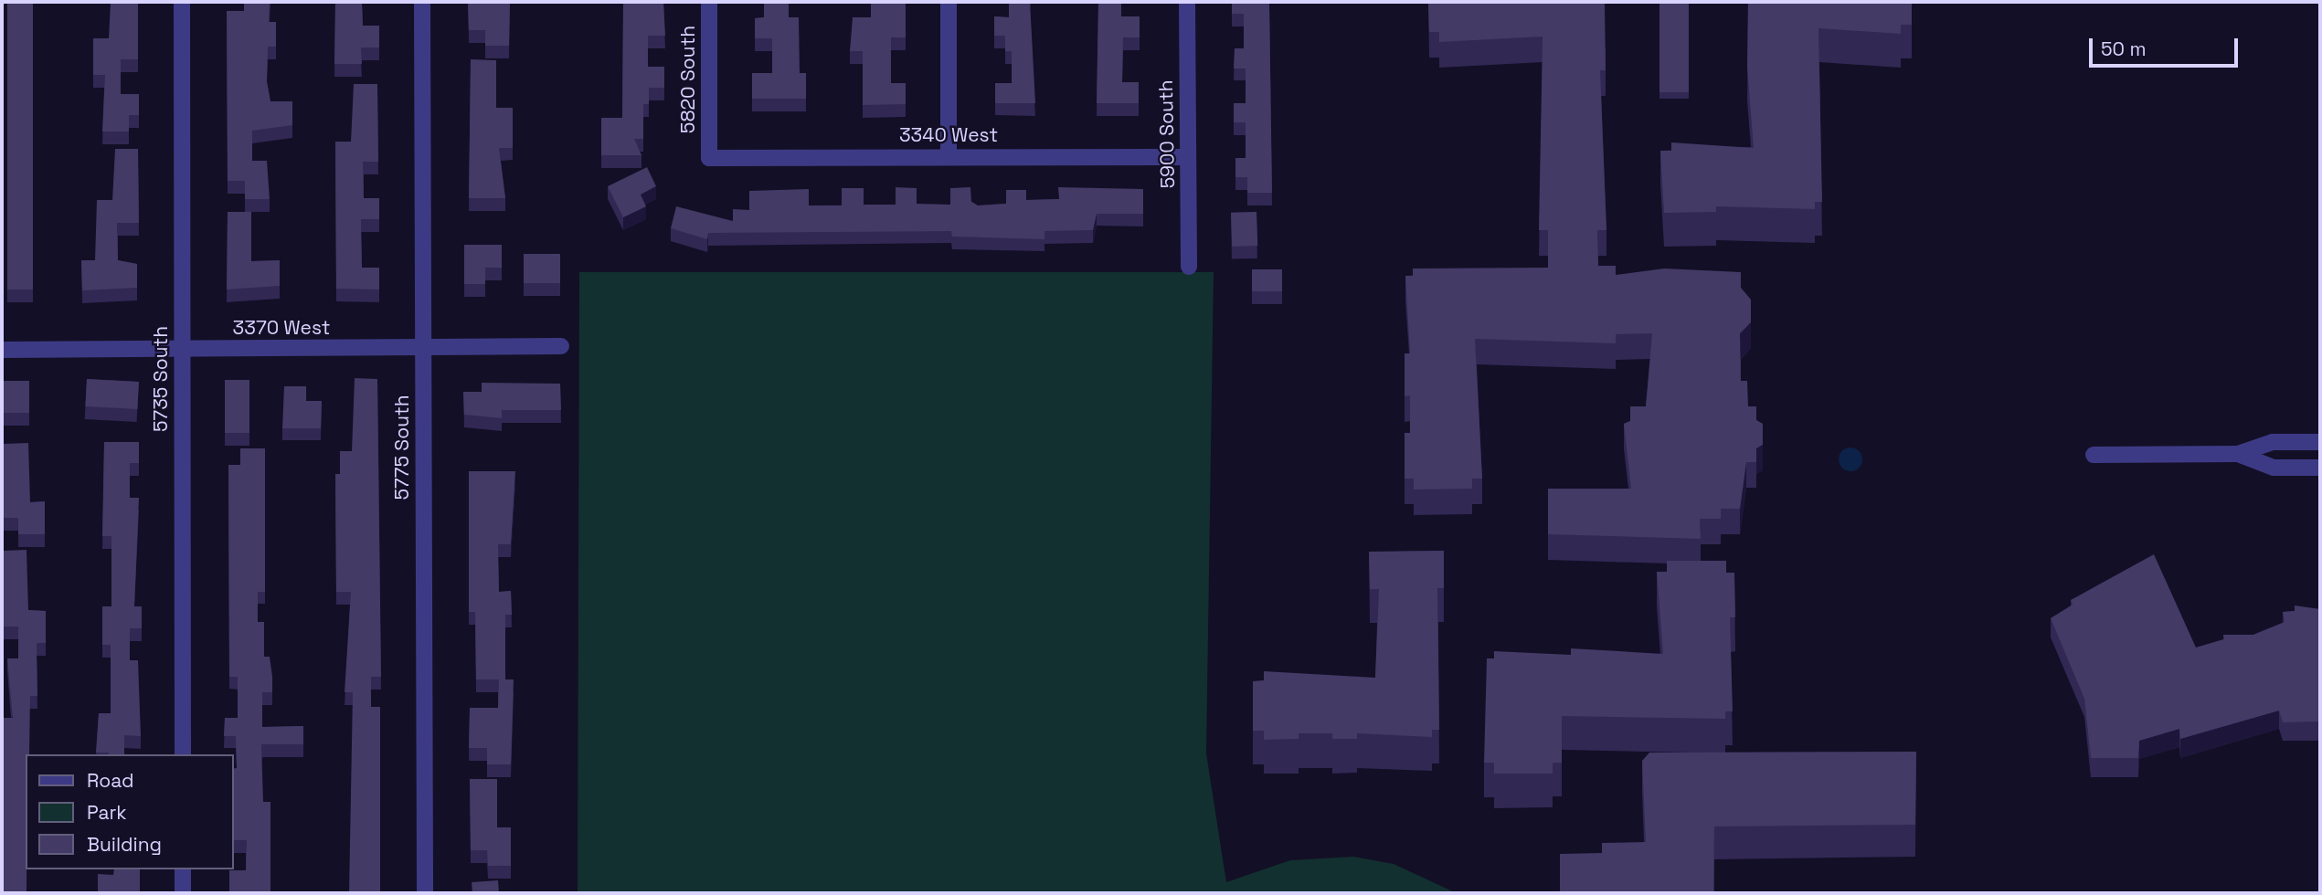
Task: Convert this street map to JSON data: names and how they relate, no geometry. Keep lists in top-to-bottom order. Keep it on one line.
{"streets":{"street":["5820 South","5900 South","3340 West","3370 West","5735 South","5775 South"]},"crossings":[["5820 South","3340 West"],["5900 South","3340 West"],["3370 West","5735 South"],["3370 West","5775 South"]],"legend":["Road","Park","Building"],"scale_bar":"50 m"}
